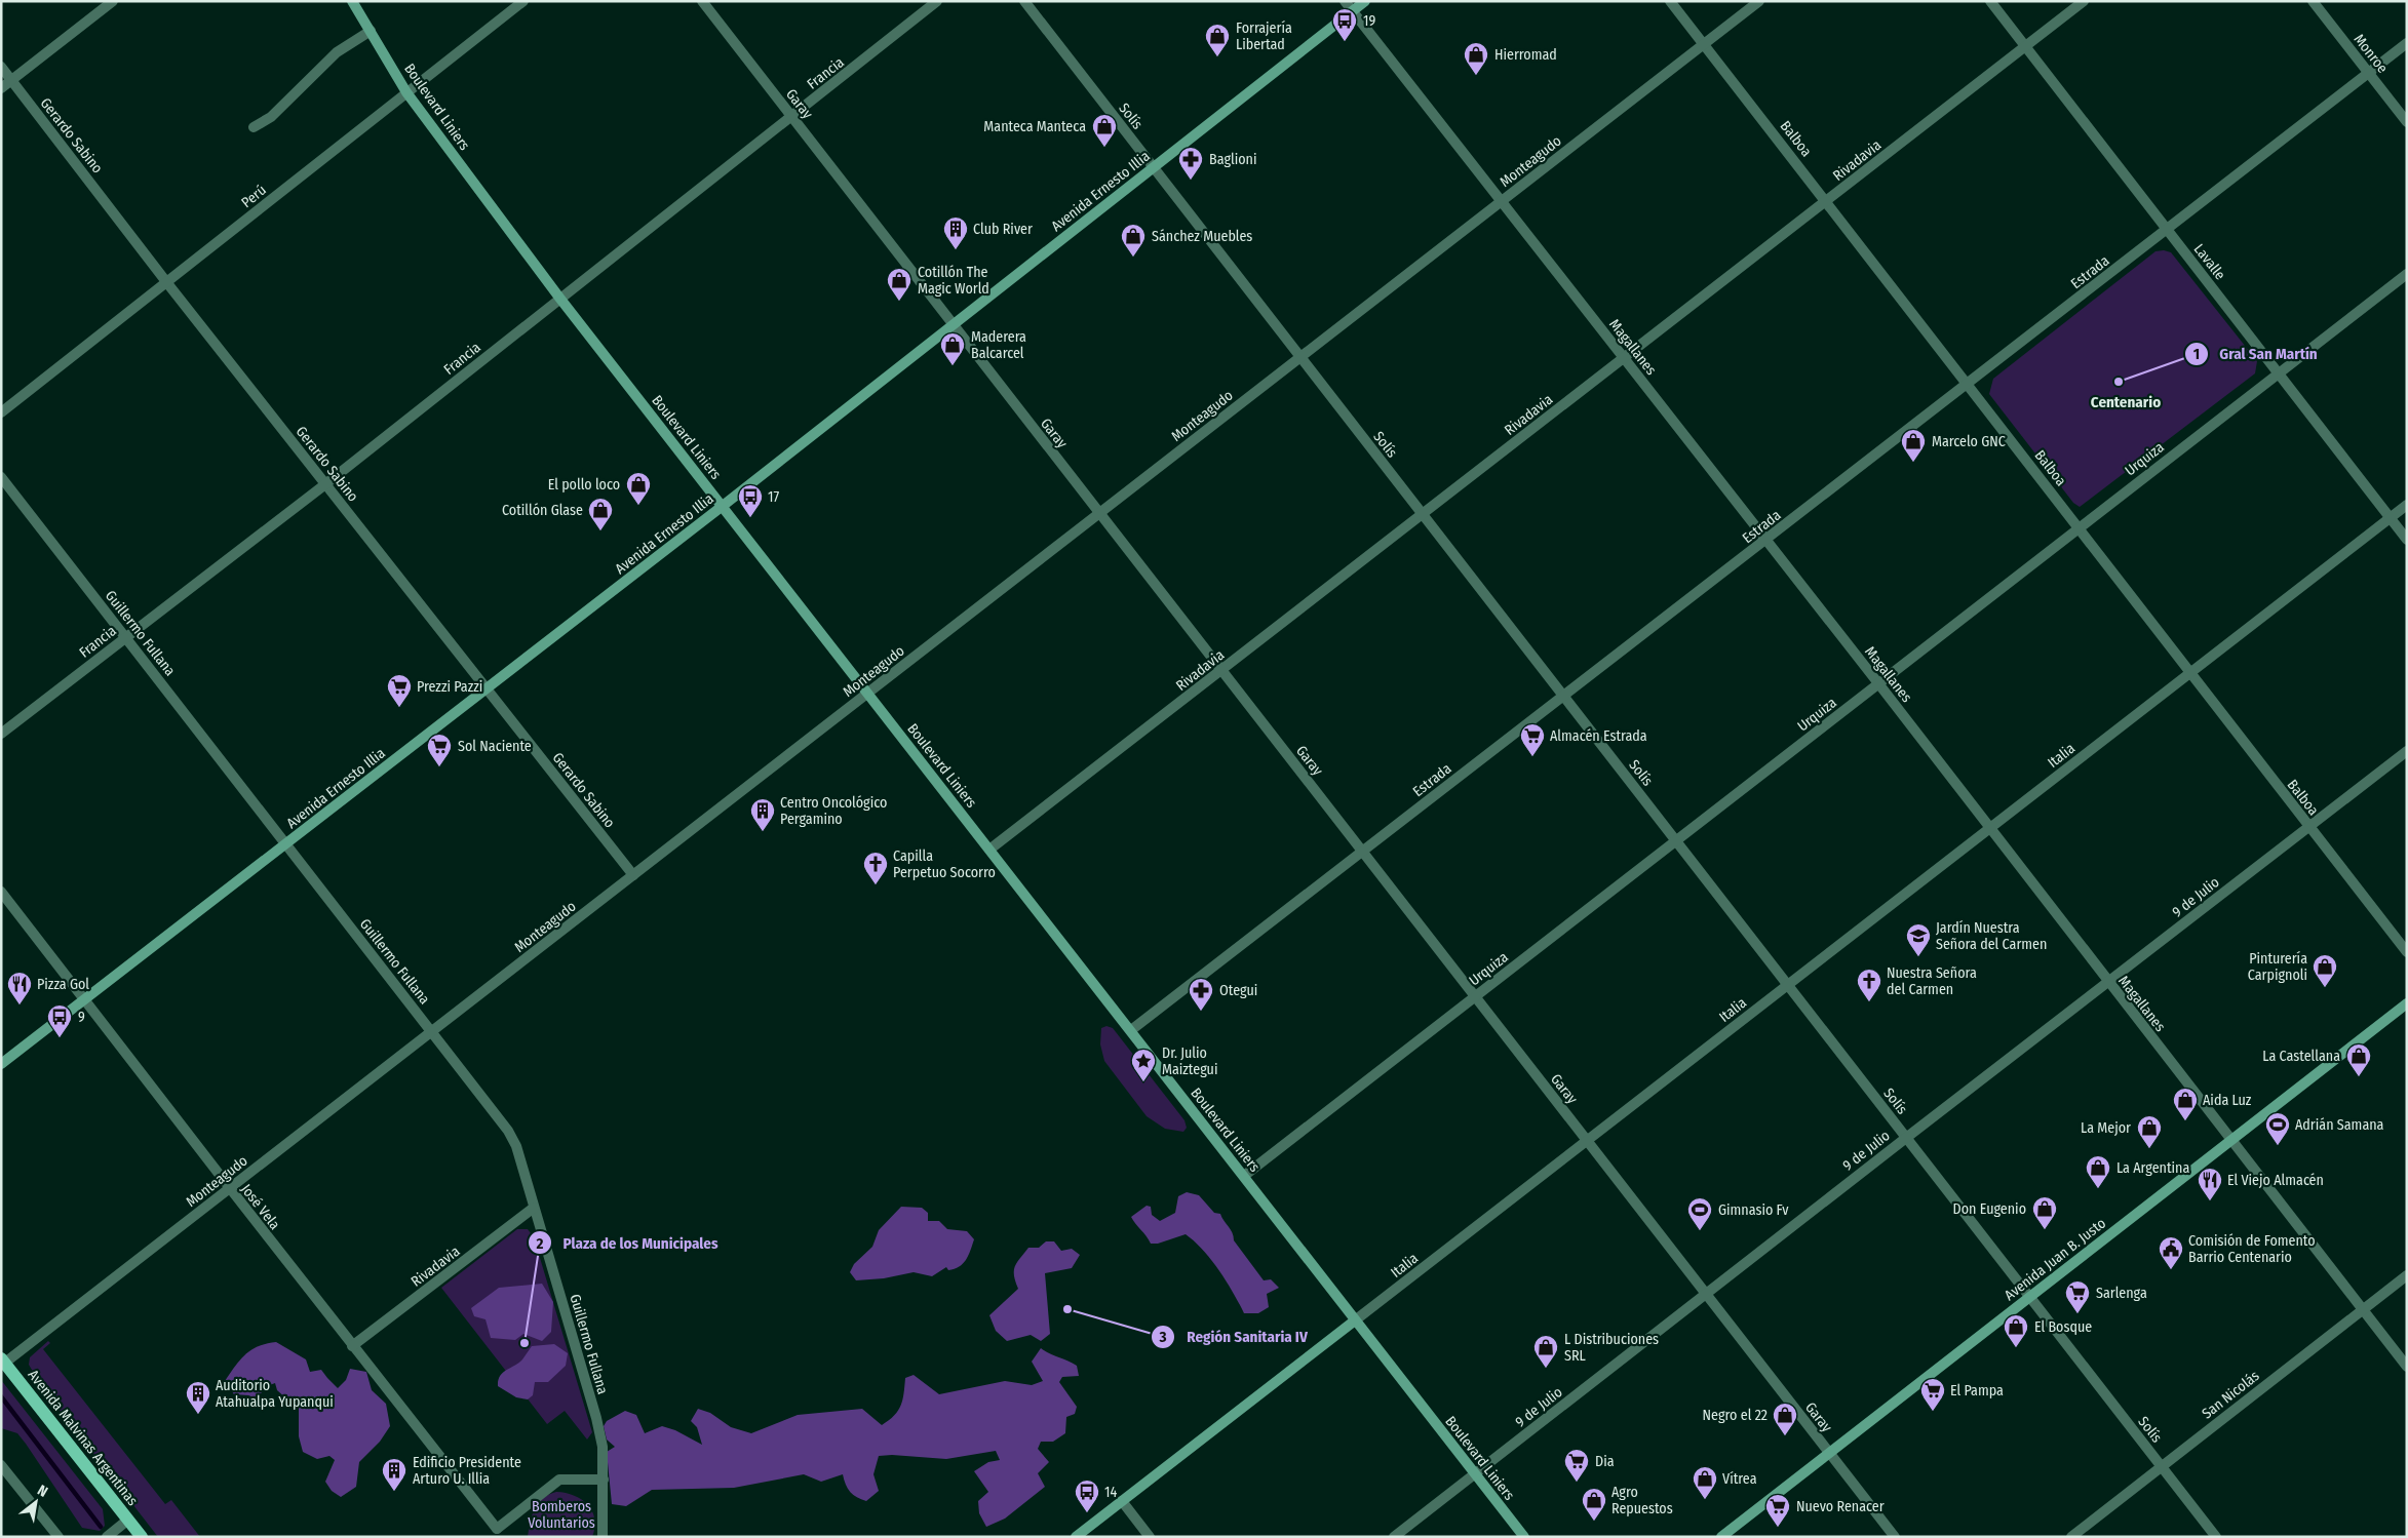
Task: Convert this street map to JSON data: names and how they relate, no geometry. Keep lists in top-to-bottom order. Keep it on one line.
{"streets":{"main road":["Boulevard Liniers","Avenida Ernesto Illia","Italia","Avenida Juan B. Justo","Avenida Malvinas Argentinas"],"street":["Monroe","Francia","Garay","Solís","Gerardo Sabino","Balboa","Rivadavia","Monteagudo","Perú","Lavalle","Estrada","Magallanes","Urquiza","Guillermo Fullana","9 de Julio","José Vela","San Nicolás"]},"crossings":[["Monroe","Estrada"],["Francia","Garay"],["Francia","Boulevard Liniers"],["Francia","Gerardo Sabino"],["Francia","Guillermo Fullana"],["Garay","Rivadavia"],["Garay","Monteagudo"],["Garay","Avenida Ernesto Illia"],["Garay","Estrada"],["Garay","Urquiza"],["Garay","Italia"],["Garay","9 de Julio"],["Garay","Avenida Juan B. Justo"],["Boulevard Liniers","Rivadavia"],["Boulevard Liniers","Monteagudo"],["Boulevard Liniers","Avenida Ernesto Illia"],["Boulevard Liniers","Perú"],["Boulevard Liniers","Estrada"],["Boulevard Liniers","Urquiza"],["Boulevard Liniers","Italia"],["Boulevard Liniers","9 de Julio"],["Solís","Rivadavia"],["Solís","Monteagudo"],["Solís","Avenida Ernesto Illia"],["Solís","Estrada"],["Solís","Urquiza"],["Solís","Italia"],["Solís","9 de Julio"],["Solís","Avenida Juan B. Justo"],["Solís","San Nicolás"],["Gerardo Sabino","Monteagudo"],["Gerardo Sabino","Avenida Ernesto Illia"],["Gerardo Sabino","Perú"],["Balboa","Rivadavia"],["Balboa","Monteagudo"],["Balboa","Estrada"],["Balboa","Urquiza"],["Balboa","Italia"],["Balboa","9 de Julio"],["Rivadavia","Lavalle"],["Rivadavia","Magallanes"],["Rivadavia","Guillermo Fullana"],["Rivadavia","José Vela"],["Monteagudo","Magallanes"],["Monteagudo","Guillermo Fullana"],["Monteagudo","José Vela"],["Monteagudo","Avenida Malvinas Argentinas"],["Avenida Ernesto Illia","Magallanes"],["Avenida Ernesto Illia","Guillermo Fullana"],["Avenida Ernesto Illia","José Vela"],["Lavalle","Estrada"],["Lavalle","Urquiza"],["Lavalle","Italia"],["Estrada","Magallanes"],["Magallanes","Urquiza"],["Magallanes","Italia"],["Magallanes","9 de Julio"],["Magallanes","Avenida Juan B. Justo"],["Magallanes","San Nicolás"]],"districts":["Centenario"],"parks":["Bomberos Voluntarios"],"places":{"bus stop":["19","17","9","14"],"shop":["Forrajería Libertad","Hierromad","Manteca Manteca","Sánchez Muebles","Cotillón The Magic World","Maderera Balcarcel","Marcelo GNC","El pollo loco","Cotillón Glase","Pinturería Carpignoli","La Castellana","Aida Luz","La Mejor","La Argentina","Don Eugenio","El Bosque","L Distribuciones SRL","Negro el 22","Vítrea","Agro Repuestos"],"pharmacy":["Baglioni","Otegui"],"building":["Club River","Centro Oncológico Pergamino","Auditorio Atahualpa Yupanqui","Edificio Presidente Arturo U. Illia"],"other":["Gral San Martín","Región Sanitaria IV","Plaza de los Municipales"],"supermarket":["Prezzi Pazzi","Almacén Estrada","Sol Naciente","Sarlenga","El Pampa","Dia","Nuevo Renacer"],"church":["Capilla Perpetuo Socorro","Nuestra Señora del Carmen"],"school or university":["Jardín Nuestra Señora del Carmen"],"restaurant":["Pizza Gol","El Viejo Almacén"],"place":["Dr. Julio Maiztegui"],"sports":["Adrián Samana","Gimnasio Fv"],"public building":["Comisión de Fomento Barrio Centenario"]},"north":"top right"}
